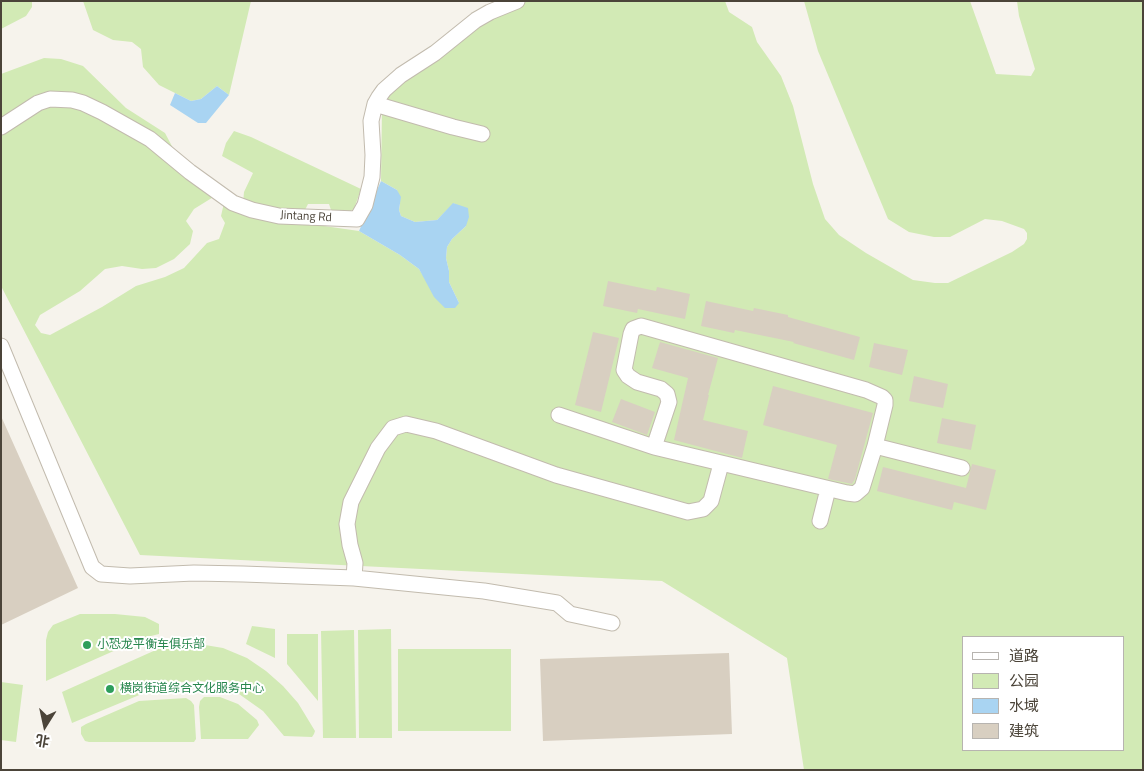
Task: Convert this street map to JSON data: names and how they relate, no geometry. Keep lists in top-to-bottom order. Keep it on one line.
{"streets":{"street":["Jintang Rd"]},"places":["小恐龙平衡车俱乐部","横岗街道综合文化服务中心"],"legend":["道路","公园","水域","建筑"],"north":"bottom"}
